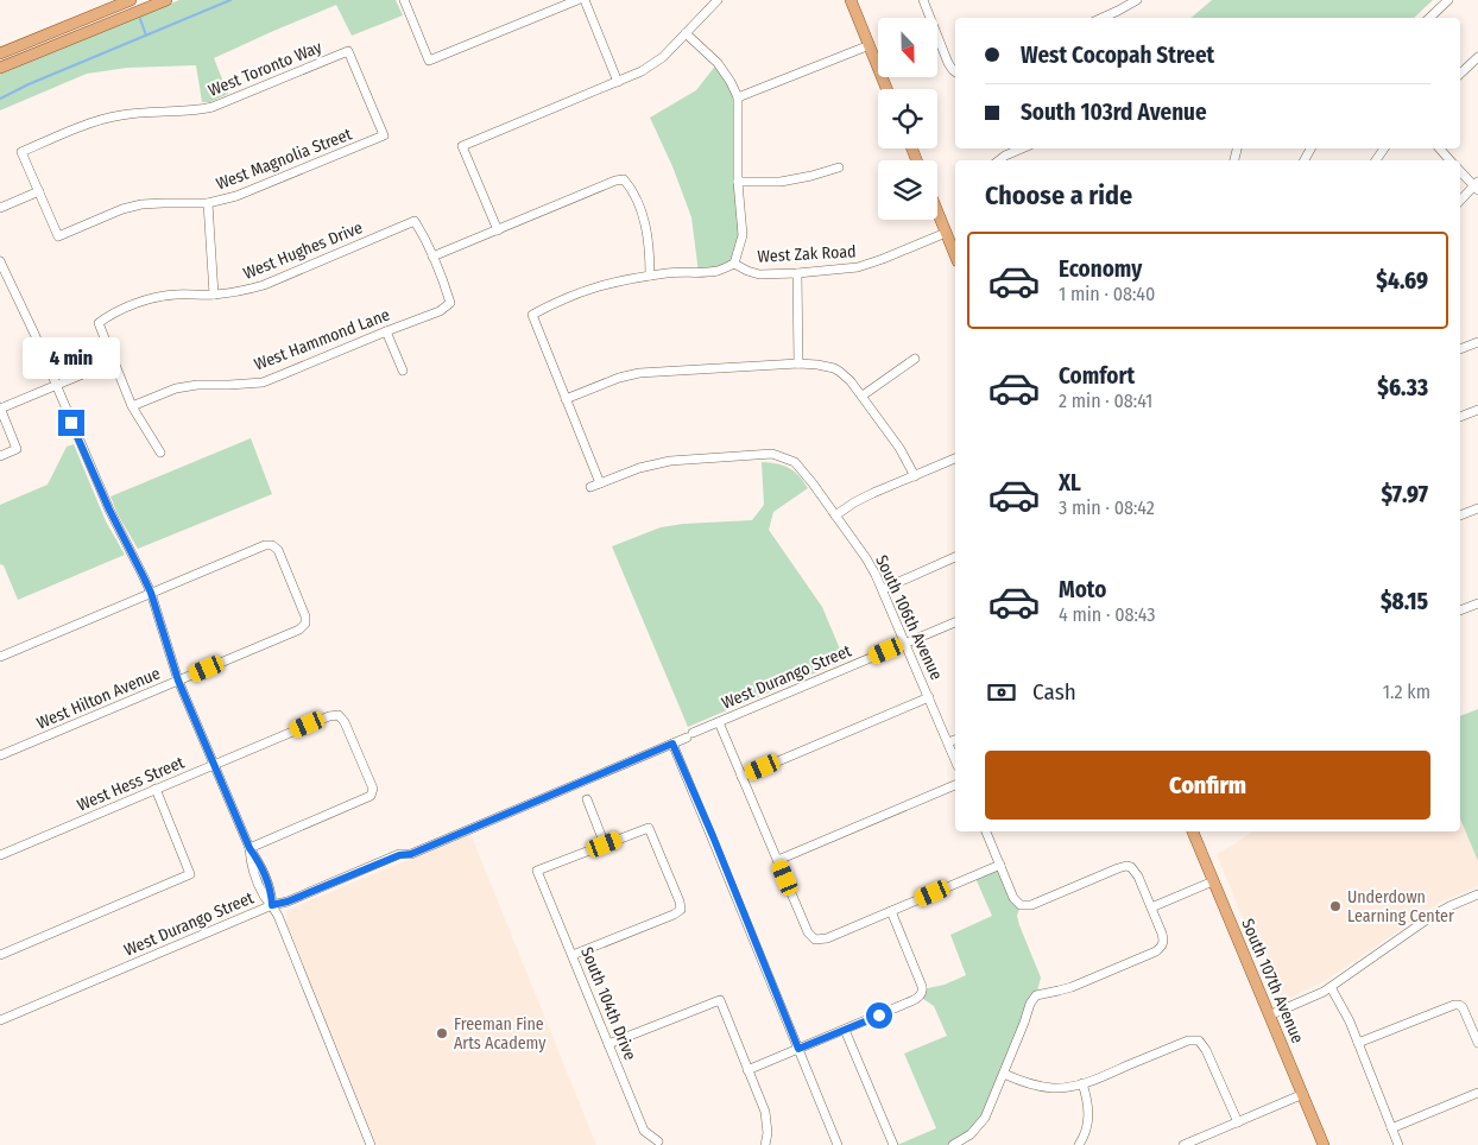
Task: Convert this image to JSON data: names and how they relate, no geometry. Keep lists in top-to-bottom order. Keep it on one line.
{"streets":{"main road":["South 107th Avenue"],"street":["West Toronto Way","West Magnolia Street","West Hughes Drive","West Zak Road","West Hammond Lane","South 106th Avenue","West Durango Street","West Hilton Avenue","West Hess Street","South 104th Drive"]},"crossings":[["West Toronto Way","West Magnolia Street"],["West Hughes Drive","West Hammond Lane"],["South 106th Avenue","West Durango Street"]],"places":["Underdown Learning Center","Freeman Fine Arts Academy"],"north":"bottom","page":{"banner":["West Cocopah Street","South 103rd Avenue"],"heading":"Choose a ride","list":[{"name":"Economy","note":"1 min · 08:40","value":"$4.69"},{"name":"Comfort","note":"2 min · 08:41","value":"$6.33"},{"name":"XL","note":"3 min · 08:42","value":"$7.97"},{"name":"Moto","note":"4 min · 08:43","value":"$8.15"}],"bubble":"4 min","pay":["Cash","1.2 km"],"buttons":"Confirm"}}
